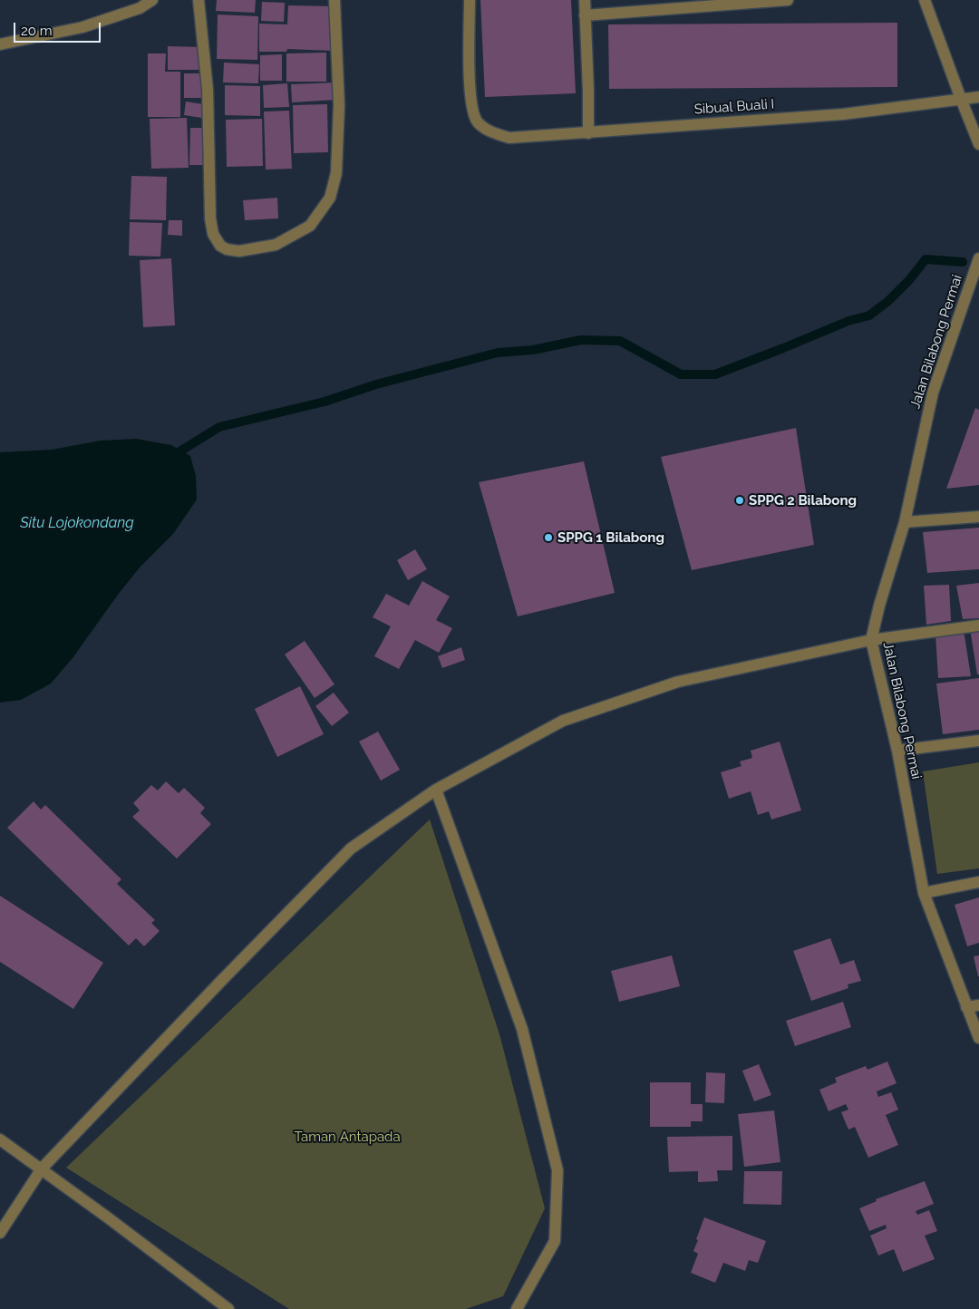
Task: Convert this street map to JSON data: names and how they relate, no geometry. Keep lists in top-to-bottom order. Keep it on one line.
{"streets":{"street":["Sibual Buali I","Jalan Bilabong Permai"]},"water":["Situ Lojokondang"],"parks":["Taman Antapada"],"places":["SPPG 2 Bilabong","SPPG 1 Bilabong"],"scale_bar":"20 m"}
